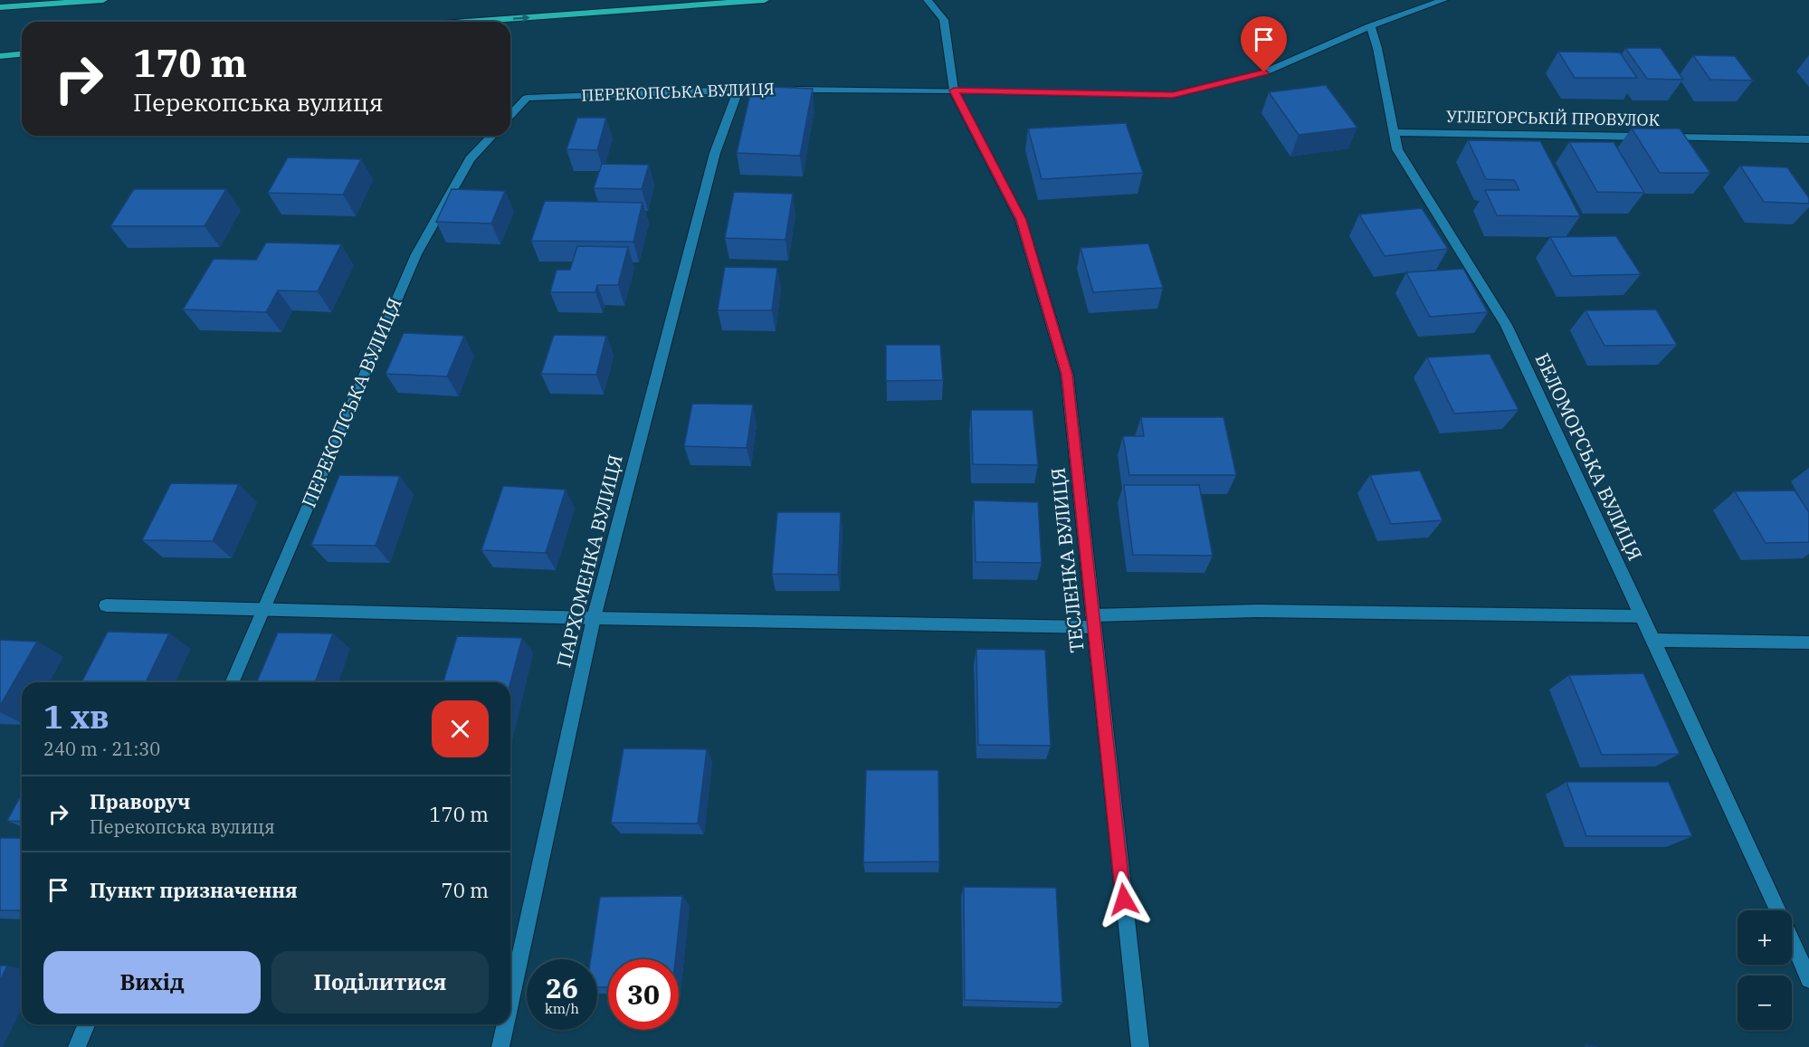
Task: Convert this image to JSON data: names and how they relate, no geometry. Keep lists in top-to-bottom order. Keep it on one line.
{"streets":{"street":["ПЕРЕКОПСЬКА ВУЛИЦЯ","УГЛЕГОРСЬКIЙ ПРОВУЛОК","БЕЛОМОРСЬКА ВУЛИЦЯ","ТЕСЛЕНКА ВУЛИЦЯ","ПАРХОМЕНКА ВУЛИЦЯ"]},"crossings":[["ПЕРЕКОПСЬКА ВУЛИЦЯ","БЕЛОМОРСЬКА ВУЛИЦЯ"],["ПЕРЕКОПСЬКА ВУЛИЦЯ","ТЕСЛЕНКА ВУЛИЦЯ"],["ПЕРЕКОПСЬКА ВУЛИЦЯ","ПАРХОМЕНКА ВУЛИЦЯ"],["УГЛЕГОРСЬКIЙ ПРОВУЛОК","БЕЛОМОРСЬКА ВУЛИЦЯ"]],"page":{"turn":["170 m","Перекопська вулиця"],"heading":["1 хв","240 m · 21:30"],"list":[{"name":"Праворуч","note":"Перекопська вулиця","value":"170 m"},{"name":"Пункт призначення","value":"70 m"}],"map_buttons":["+","−"],"buttons":["Вихід","Поділитися"],"speed":"26 km/h","limit":"30"}}
